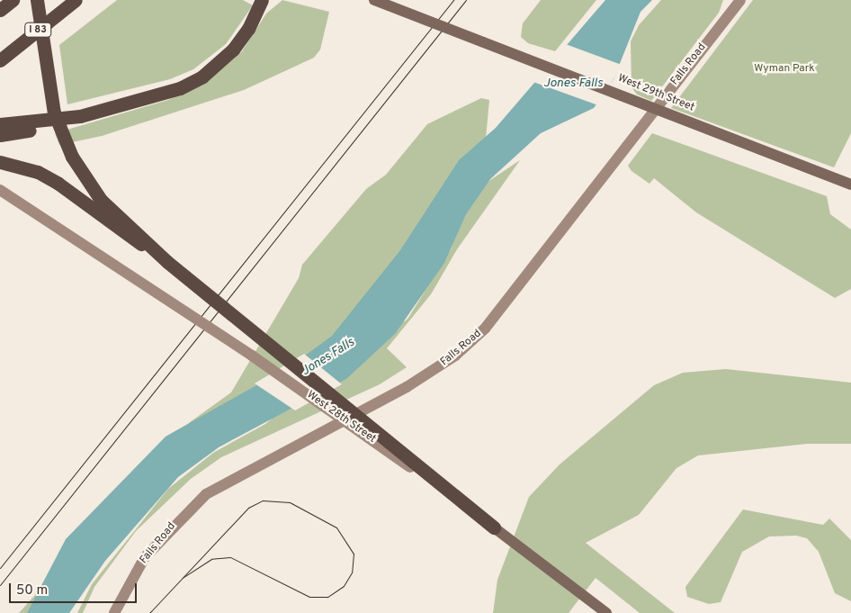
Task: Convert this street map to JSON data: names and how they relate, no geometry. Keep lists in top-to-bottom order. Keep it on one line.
{"streets":{"highway":["I 83"],"main road":["Falls Road","West 29th Street","West 28th Street"]},"water":["Jones Falls"],"parks":["Wyman Park"],"scale_bar":"50 m"}
